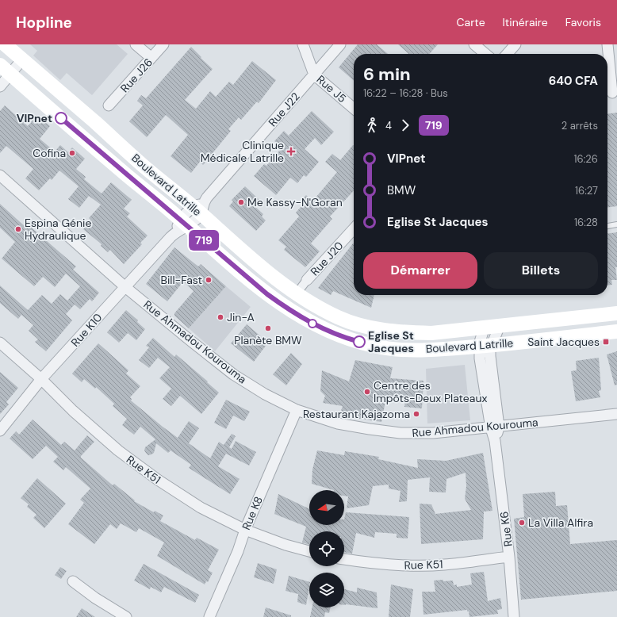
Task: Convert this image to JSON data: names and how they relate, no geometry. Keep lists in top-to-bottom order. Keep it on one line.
{"streets":{"main road":["Boulevard Latrille"],"street":["Rue J26","Rue J5","Rue J22","Rue J20","Rue K10","Rue Ahmadou Kourouma","Rue K51","Rue K8","Rue K6"]},"crossings":[["Rue J5","Rue J22"],["Rue J22","Boulevard Latrille"],["Rue J22","Rue K10"],["Boulevard Latrille","Rue J20"],["Boulevard Latrille","Rue K10"],["Boulevard Latrille","Rue K6"],["Rue K10","Rue Ahmadou Kourouma"],["Rue K10","Rue K51"],["Rue Ahmadou Kourouma","Rue K8"],["Rue Ahmadou Kourouma","Rue K6"],["Rue K51","Rue K8"],["Rue K51","Rue K6"]],"places":{"other":["VIPnet","Cofina","Me Kassy-N'Goran","Espina Génie Hydraulique","Bill-Fast","Jin-A","Planète BMW","Eglise St Jacques","Centre des Impôts-Deux Plateaux","Restaurant Kajazoma","La Villa Alfira"],"health":["Clinique Médicale Latrille"],"transit":["Saint Jacques"]},"lines":["bus line 719"],"north":"left","page":{"header":"Hopline","nav":["Carte","Itinéraire","Favoris"],"on_map":"719","heading":["6 min","16:22 – 16:28 · Bus","640 CFA"],"legs":["4","719","2 arrêts"],"list":[{"name":"VIPnet","value":"16:26"},{"name":"BMW","value":"16:27"},{"name":"Eglise St Jacques","value":"16:28"}],"buttons":["Démarrer","Billets"]}}
